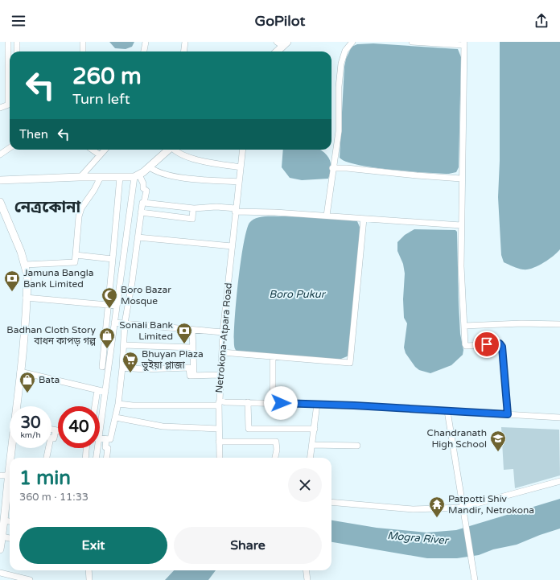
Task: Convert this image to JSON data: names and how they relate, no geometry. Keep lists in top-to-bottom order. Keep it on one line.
{"streets":{"street":["Netrokona-Atpara Road"]},"districts":["নেত্রকোনা"],"water":["Boro Pukur","Mogra River"],"places":{"bank":["Jamuna Bangla Bank Limited","Sonali Bank Limited"],"mosque":["Boro Bazar Mosque"],"shop":["Badhan Cloth Story বাধন কাপড় গল্প","Bata"],"supermarket":["Bhuyan Plaza ভুইয়া প্লাজা"],"school or university":["Chandranath High School"],"temple":["Patpotti Shiv Mandir, Netrokona"]},"page":{"header":"GoPilot","turn":["260 m","Turn left"],"then":"Then","speed":"30 km/h","limit":"40","heading":["1 min","360 m · 11:33"],"buttons":["Exit","Share"]}}
